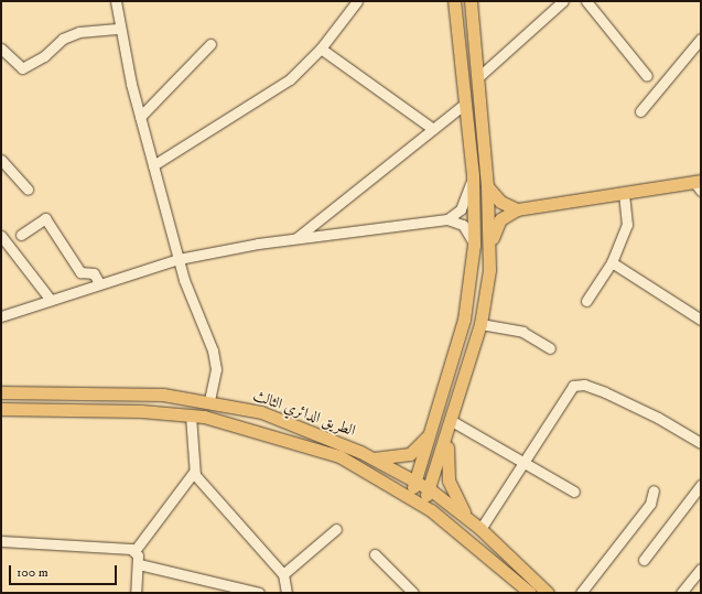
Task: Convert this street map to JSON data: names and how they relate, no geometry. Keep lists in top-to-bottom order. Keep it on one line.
{"streets":{"main road":["الطريق الدائري الثالث"]},"scale_bar":"100 m"}
